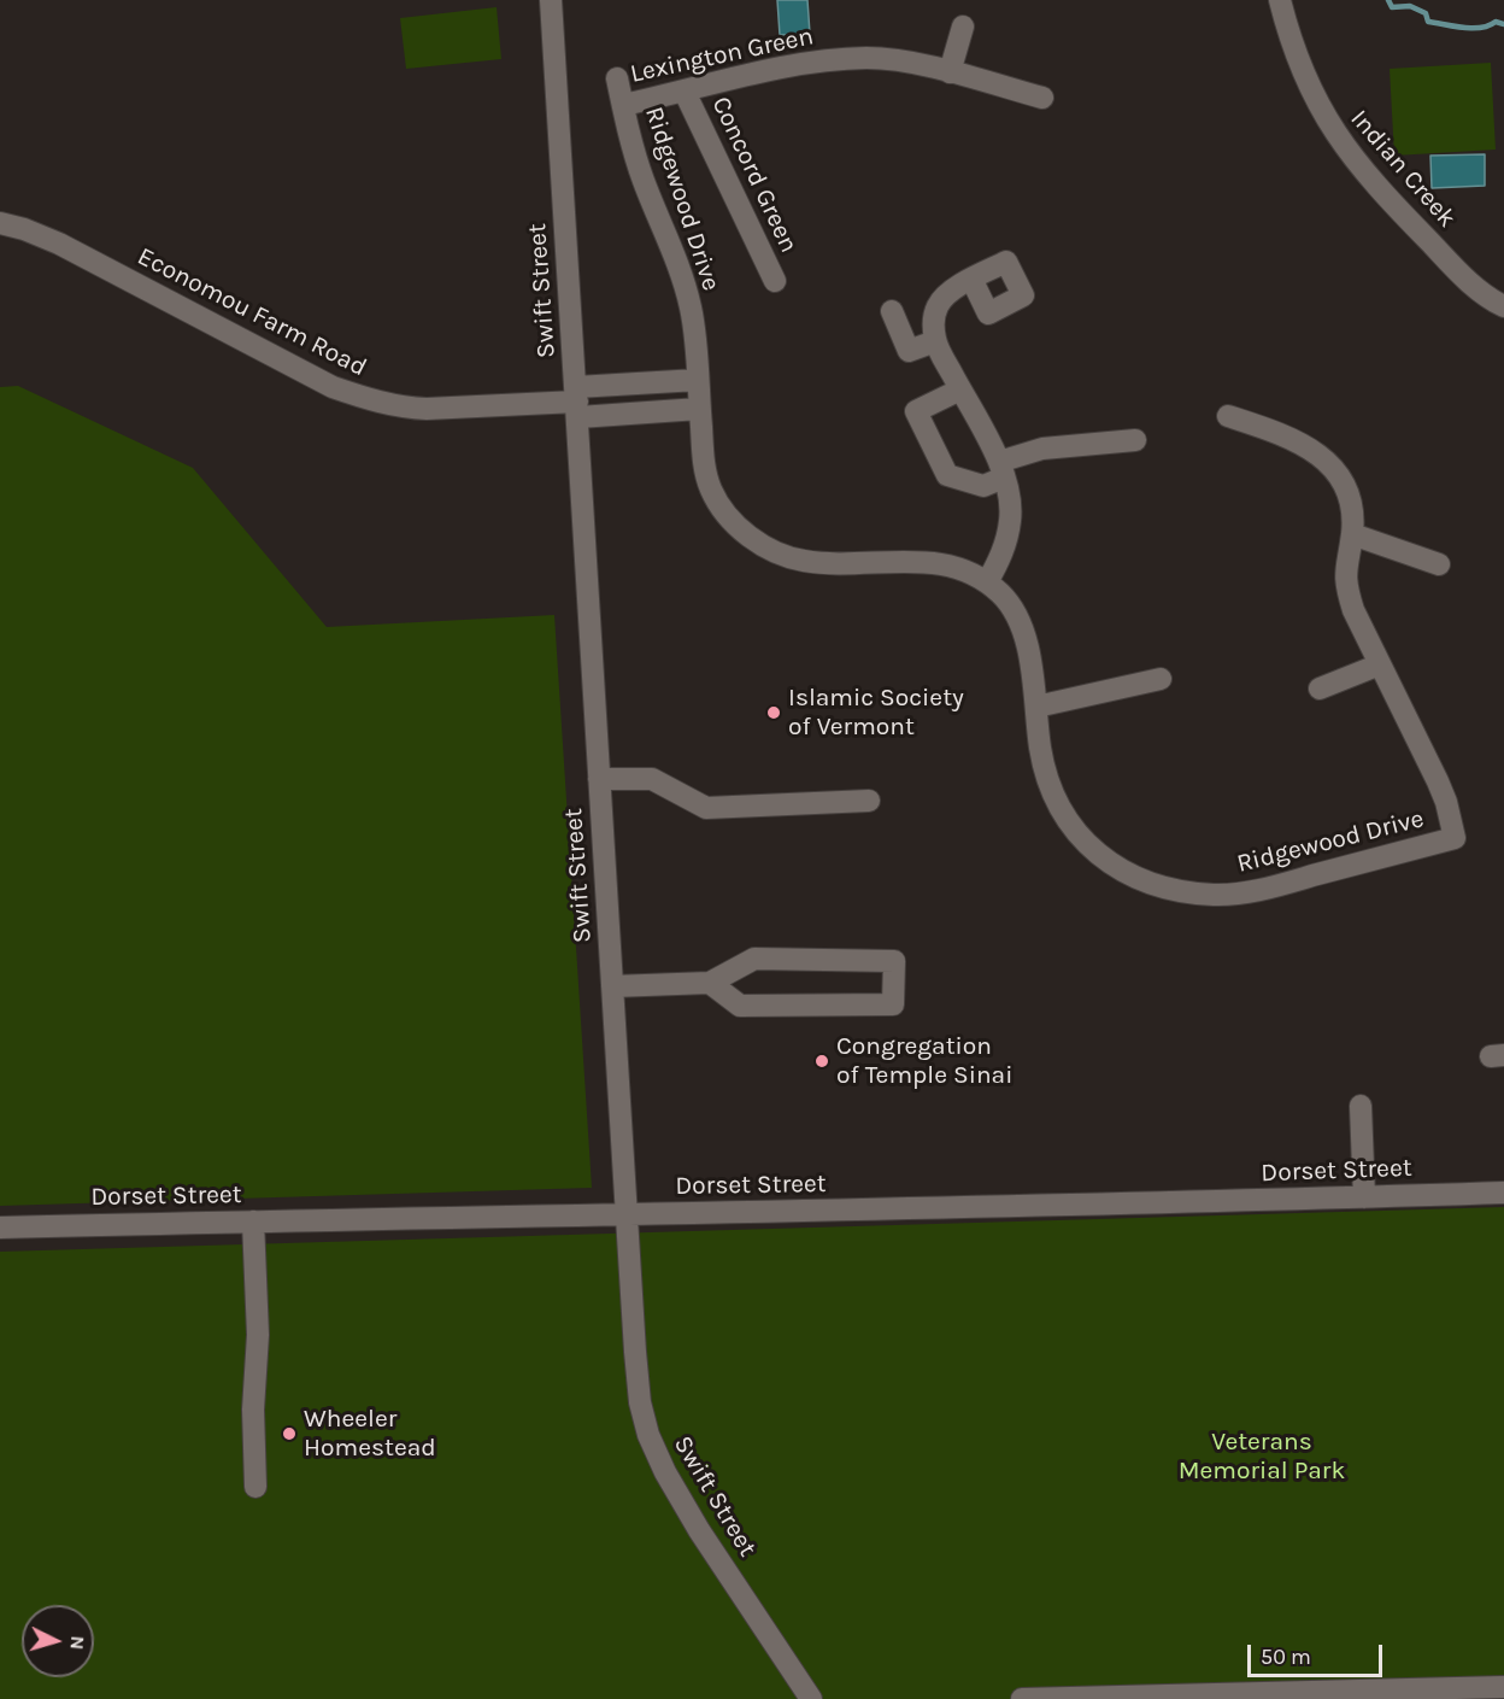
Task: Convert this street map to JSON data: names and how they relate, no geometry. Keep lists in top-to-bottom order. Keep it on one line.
{"streets":{"street":["Lexington Green","Indian Creek","Concord Green","Ridgewood Drive","Swift Street","Economou Farm Road","Dorset Street"]},"crossings":[["Lexington Green","Concord Green"],["Lexington Green","Ridgewood Drive"],["Swift Street","Economou Farm Road"],["Swift Street","Dorset Street"]],"parks":["Veterans Memorial Park"],"places":["Islamic Society of Vermont","Congregation of Temple Sinai","Wheeler Homestead"],"scale_bar":"50 m","north":"right"}
